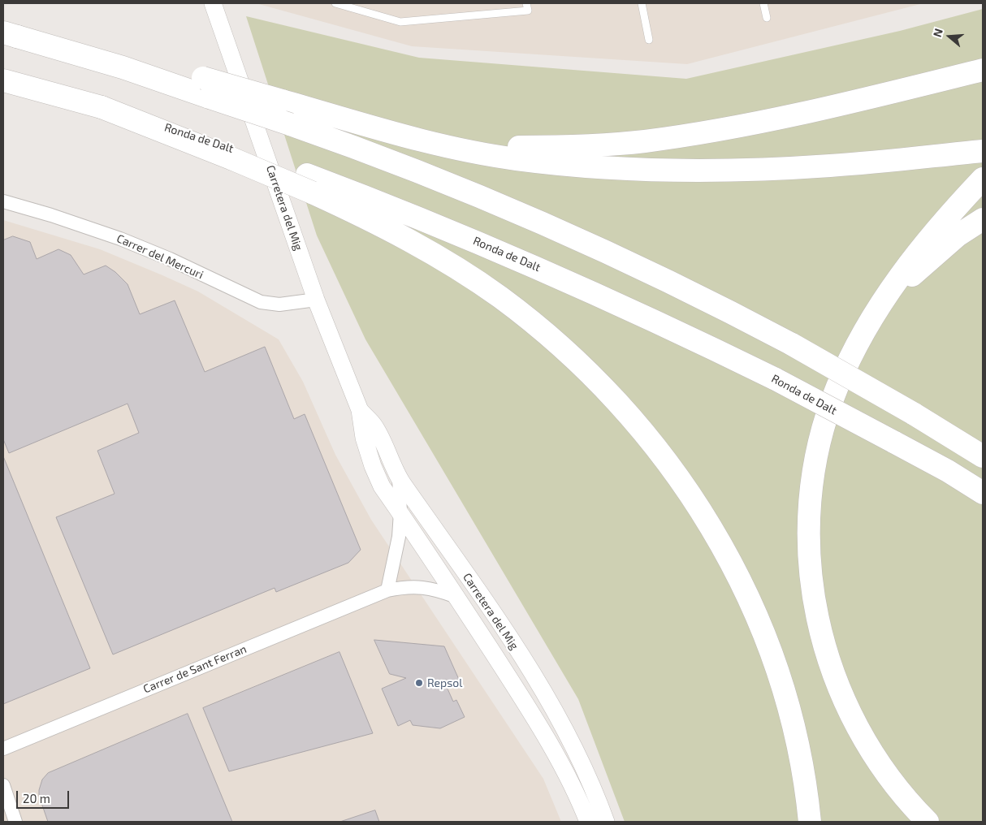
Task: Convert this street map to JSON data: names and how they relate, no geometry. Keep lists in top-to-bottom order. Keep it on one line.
{"streets":{"highway":["Ronda de Dalt"],"street":["Carretera del Mig","Carrer del Mercuri","Carrer de Sant Ferran"]},"crossings":[["Carretera del Mig","Carrer del Mercuri"],["Carretera del Mig","Carrer de Sant Ferran"]],"places":["Repsol"],"scale_bar":"20 m","north":"left"}
